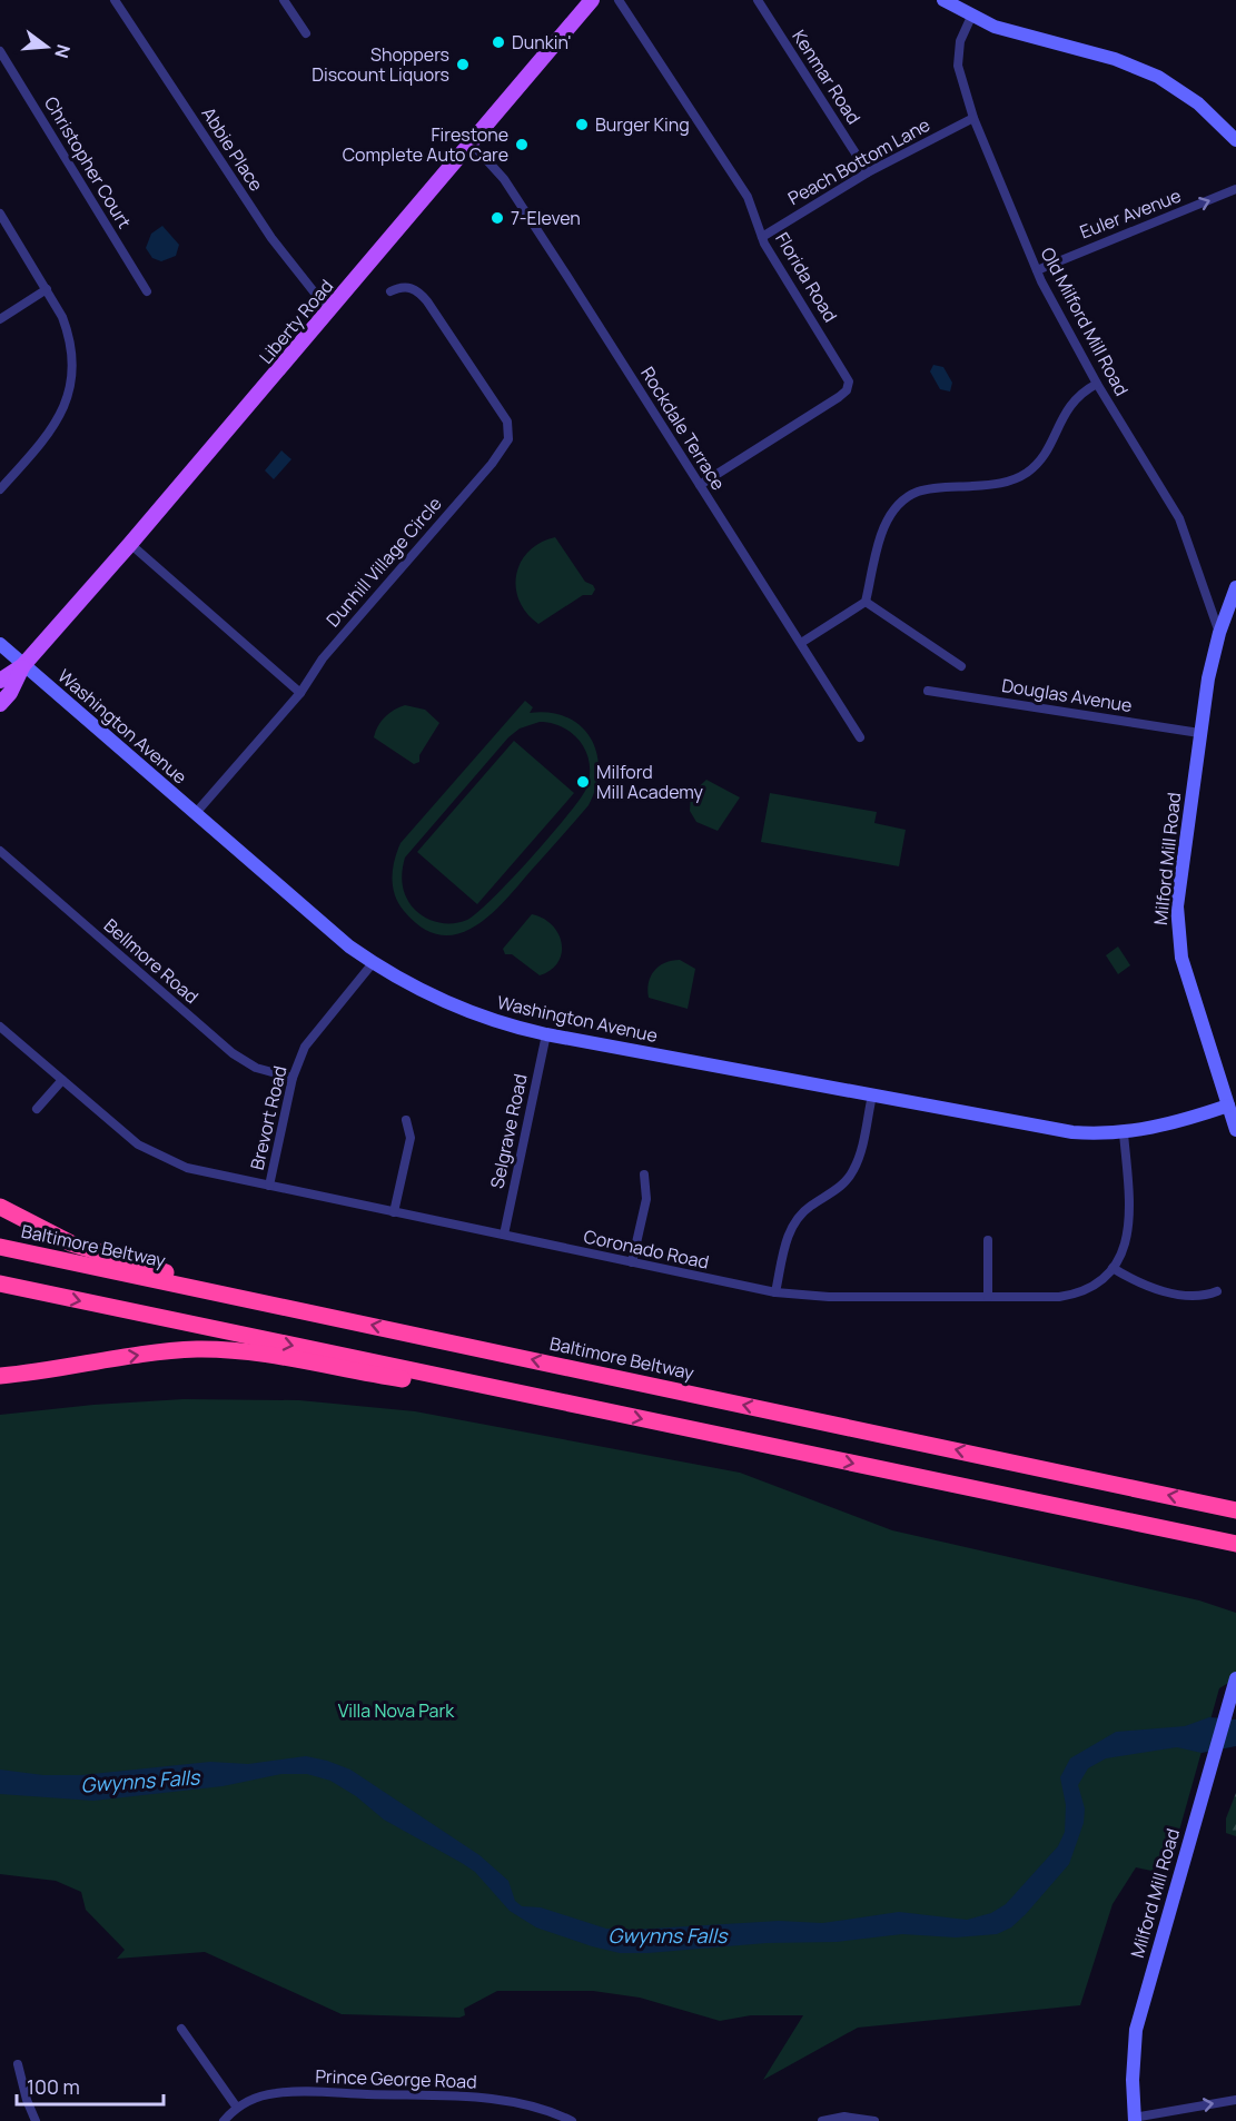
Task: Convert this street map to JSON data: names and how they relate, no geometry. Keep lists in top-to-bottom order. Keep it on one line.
{"streets":{"highway":["Baltimore Beltway"],"main road":["Liberty Road","Washington Avenue","Milford Mill Road"],"street":["Kenmar Road","Abbie Place","Peach Bottom Lane","Christopher Court","Euler Avenue","Florida Road","Old Milford Mill Road","Rockdale Terrace","Dunhill Village Circle","Douglas Avenue","Bellmore Road","Brevort Road","Selgrave Road","Coronado Road","Prince George Road"]},"crossings":[["Kenmar Road","Peach Bottom Lane"],["Abbie Place","Liberty Road"],["Peach Bottom Lane","Florida Road"],["Peach Bottom Lane","Old Milford Mill Road"],["Euler Avenue","Old Milford Mill Road"],["Florida Road","Rockdale Terrace"],["Liberty Road","Rockdale Terrace"],["Liberty Road","Washington Avenue"],["Old Milford Mill Road","Milford Mill Road"],["Douglas Avenue","Milford Mill Road"],["Washington Avenue","Milford Mill Road"],["Washington Avenue","Brevort Road"],["Washington Avenue","Selgrave Road"],["Washington Avenue","Coronado Road"],["Bellmore Road","Brevort Road"],["Brevort Road","Coronado Road"],["Selgrave Road","Coronado Road"]],"one_way":["Euler Avenue"],"water":["Gwynns Falls"],"parks":["Villa Nova Park"],"places":["Dunkin'","Shoppers Discount Liquors","Burger King","Firestone Complete Auto Care","7-Eleven","Milford Mill Academy"],"scale_bar":"100 m","north":"right"}
